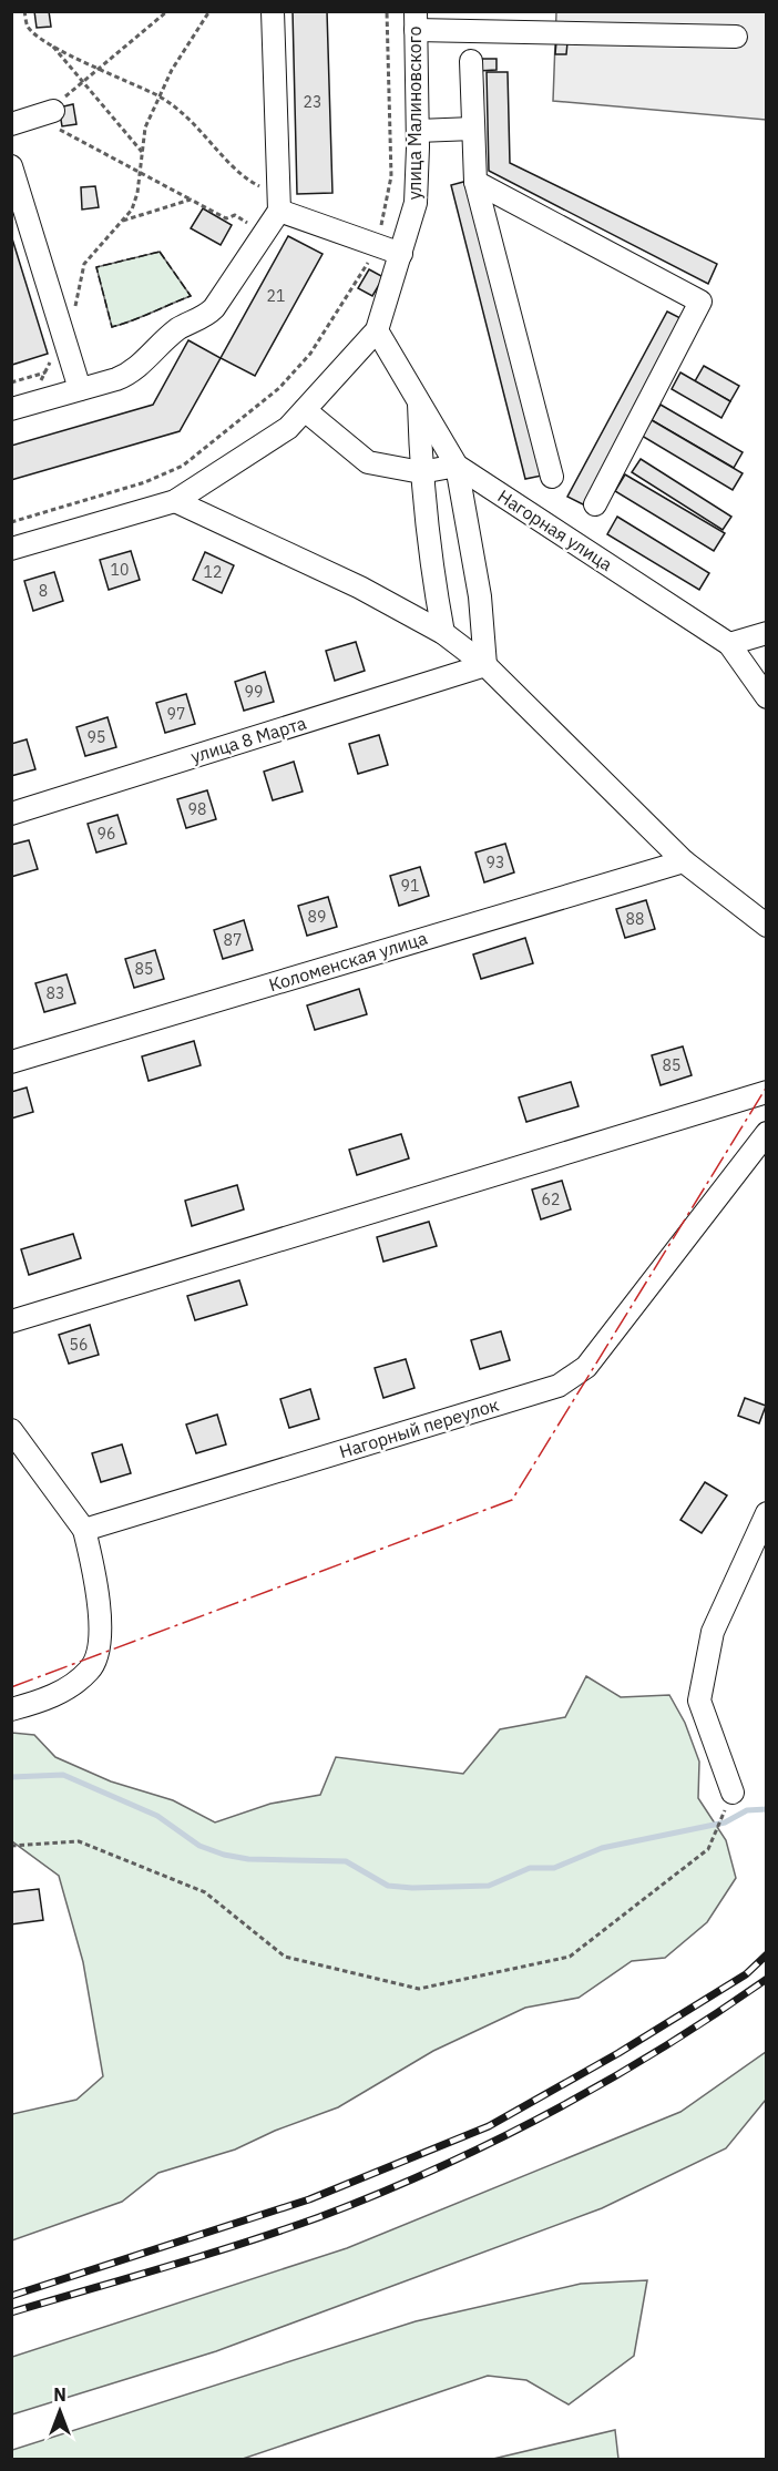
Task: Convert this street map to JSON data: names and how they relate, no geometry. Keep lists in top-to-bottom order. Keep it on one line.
{"streets":{"street":["улица Малиновского","Нагорная улица","улица 8 Марта","Коломенская улица","Нагорный переулок"]},"crossings":[["улица Малиновского","Нагорная улица"]],"house_numbers":["23","21","10","12","8","99","97","95","98","96","93","91","89","88","87","85","83","85","62","56"],"north":"top"}
